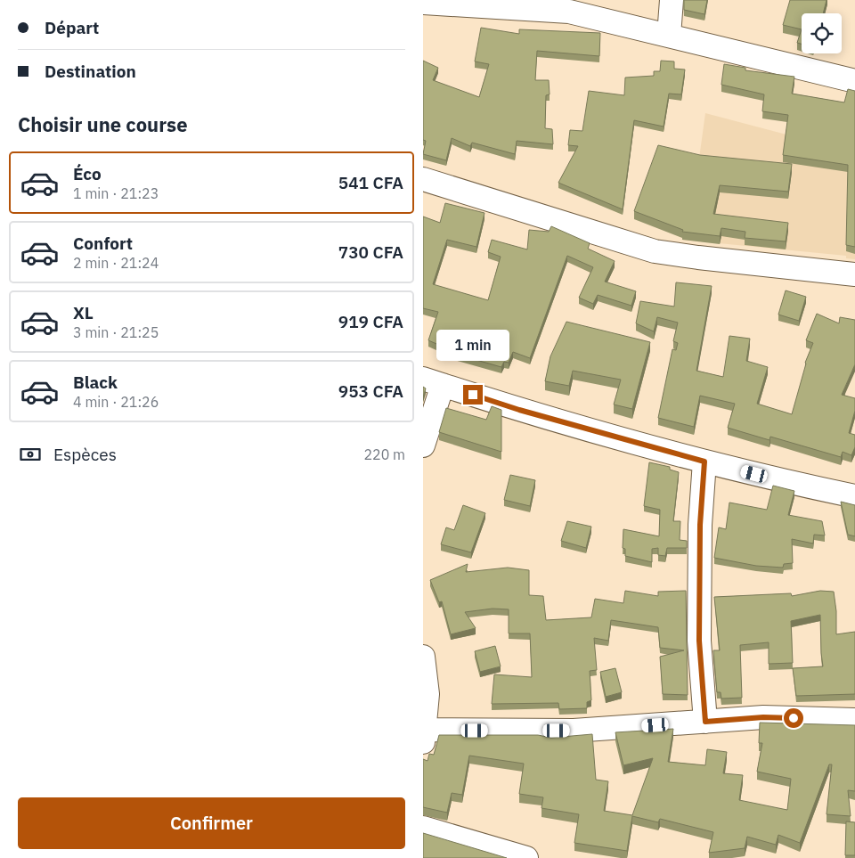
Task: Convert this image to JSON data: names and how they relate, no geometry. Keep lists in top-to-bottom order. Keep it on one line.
{"page":{"banner":["Départ","Destination"],"heading":"Choisir une course","list":[{"name":"Éco","note":"1 min · 21:23","value":"541 CFA"},{"name":"Confort","note":"2 min · 21:24","value":"730 CFA"},{"name":"XL","note":"3 min · 21:25","value":"919 CFA"},{"name":"Black","note":"4 min · 21:26","value":"953 CFA"}],"bubble":"1 min","pay":["Espèces","220 m"],"buttons":"Confirmer"}}
